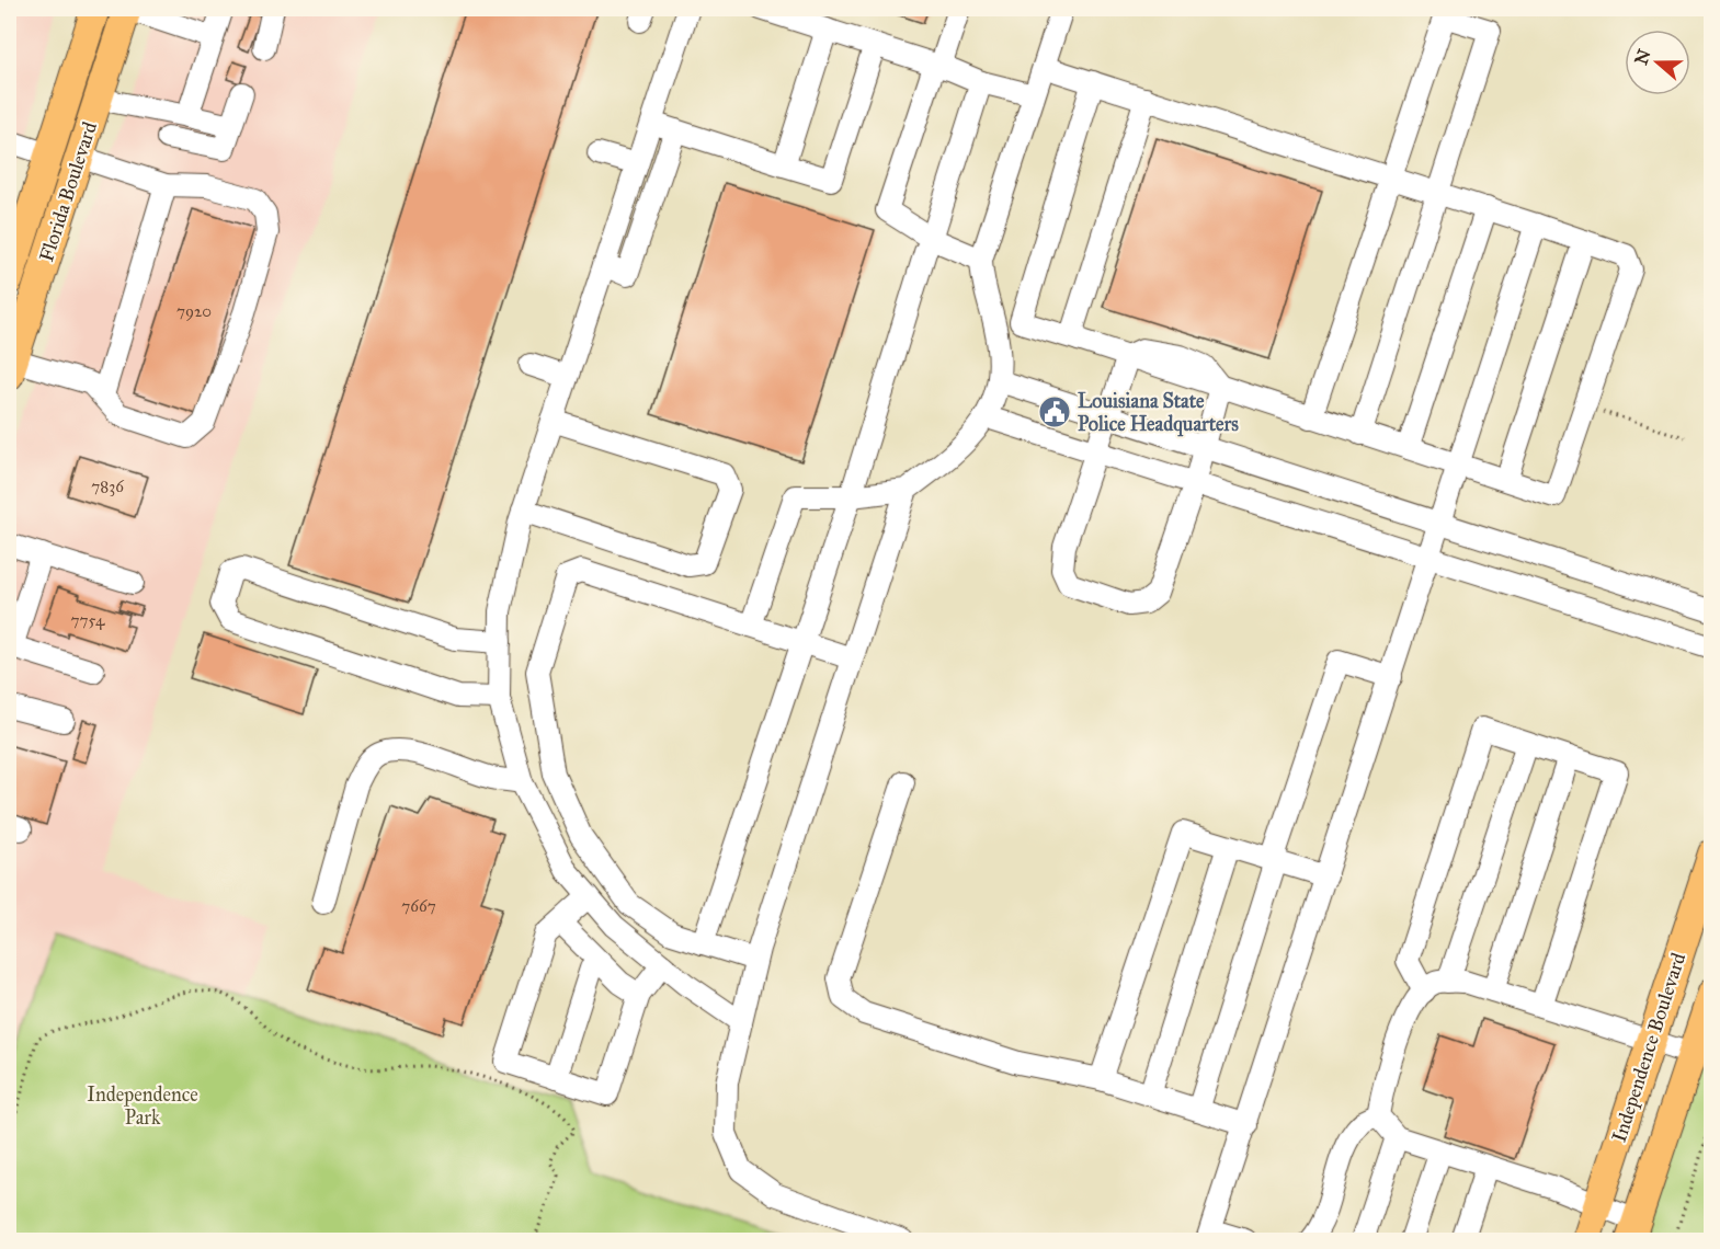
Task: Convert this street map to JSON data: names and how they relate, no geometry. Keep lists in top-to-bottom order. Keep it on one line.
{"streets":{"main road":["Florida Boulevard","Independence Boulevard"]},"parks":["Independence Park"],"places":{"public building":["Louisiana State Police Headquarters"]},"house_numbers":["7920","7836","7754","7667"],"north":"left"}
